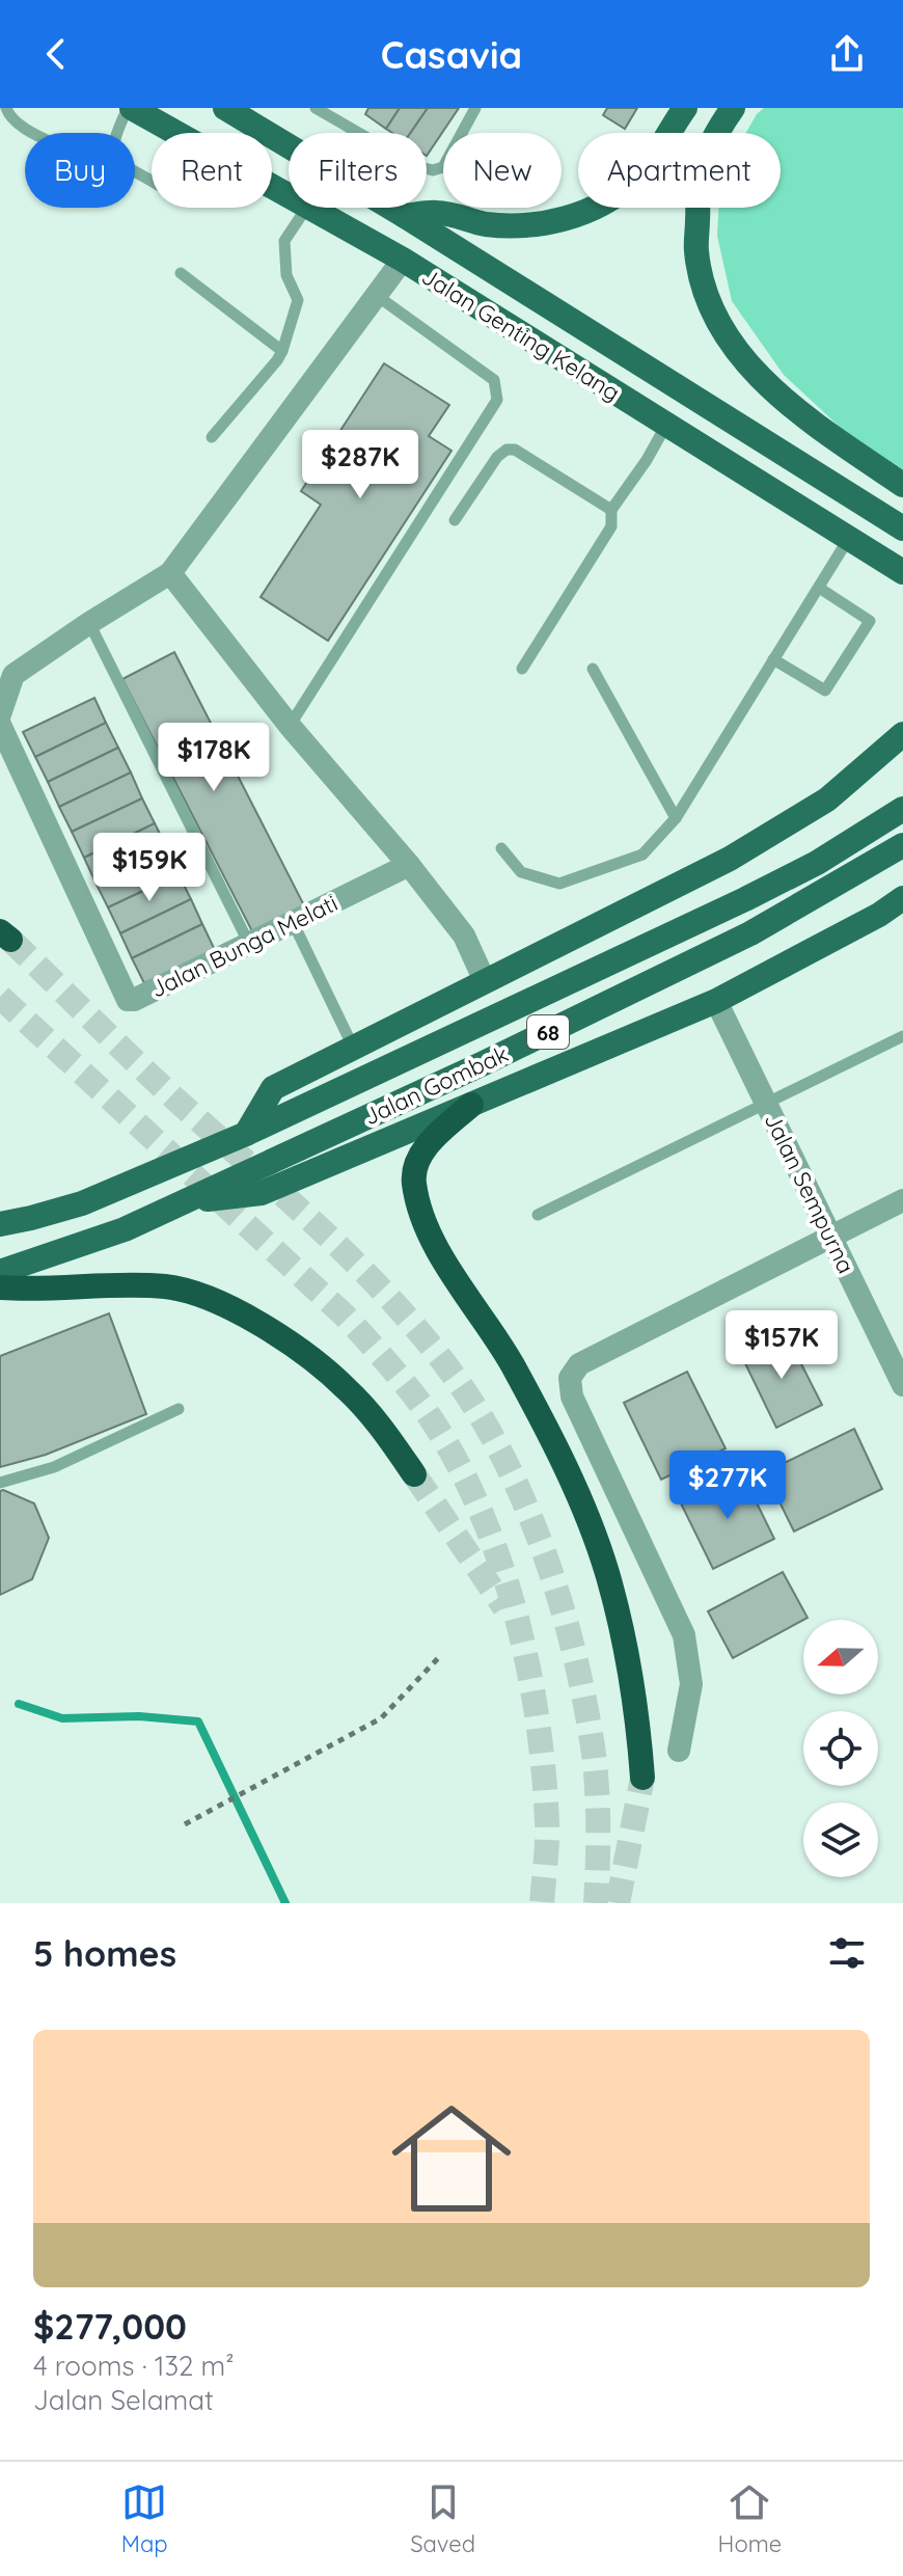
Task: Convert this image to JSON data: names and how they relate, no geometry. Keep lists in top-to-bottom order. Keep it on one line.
{"streets":{"main road":["Jalan Genting Kelang","68","Jalan Gombak"],"street":["Jalan Bunga Melati","Jalan Sempurna"]},"north":"left","page":{"header":"Casavia","chip":["Buy","Rent","Filters","New","Apartment"],"price":["$287K","$178K","$159K","$157K","$277K"],"heading":"5 homes","list":[{"name":"$277,000","note":"4 rooms · 132 m² · Jalan Selamat"}],"tabs":["Map","Saved","Home"]}}
